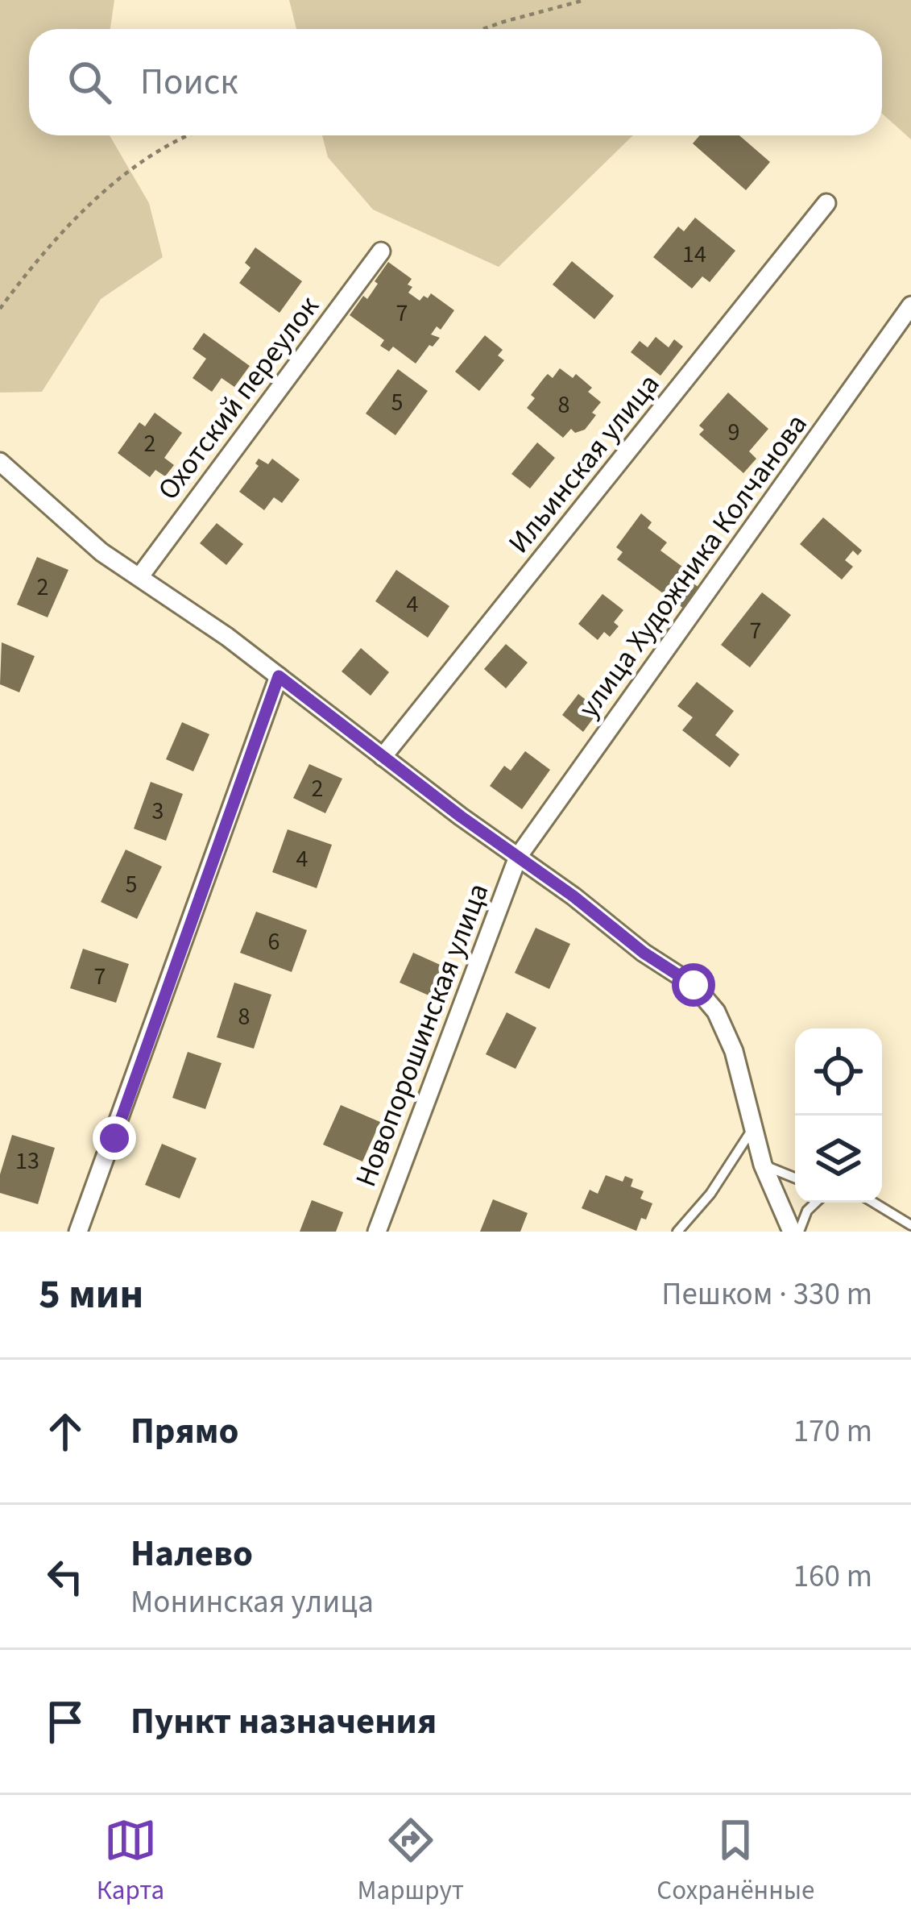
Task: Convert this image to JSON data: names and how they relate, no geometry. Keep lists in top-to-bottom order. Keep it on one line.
{"streets":{"street":["Охотский переулок","Ильинская улица","улица Художника Колчанова","Новопорошинская улица"]},"crossings":[["улица Художника Колчанова","Новопорошинская улица"]],"house_numbers":["14","7","5","8","9","2","2","4","7","2","3","4","5","6","7","8","13"],"page":{"search":"Поиск","heading":["5 мин","Пешком · 330 m"],"list":[["Прямо","170 m"],["Налево","Монинская улица","160 m"],"Пункт назначения"],"nav":["Карта","Маршрут","Сохранённые"]}}
